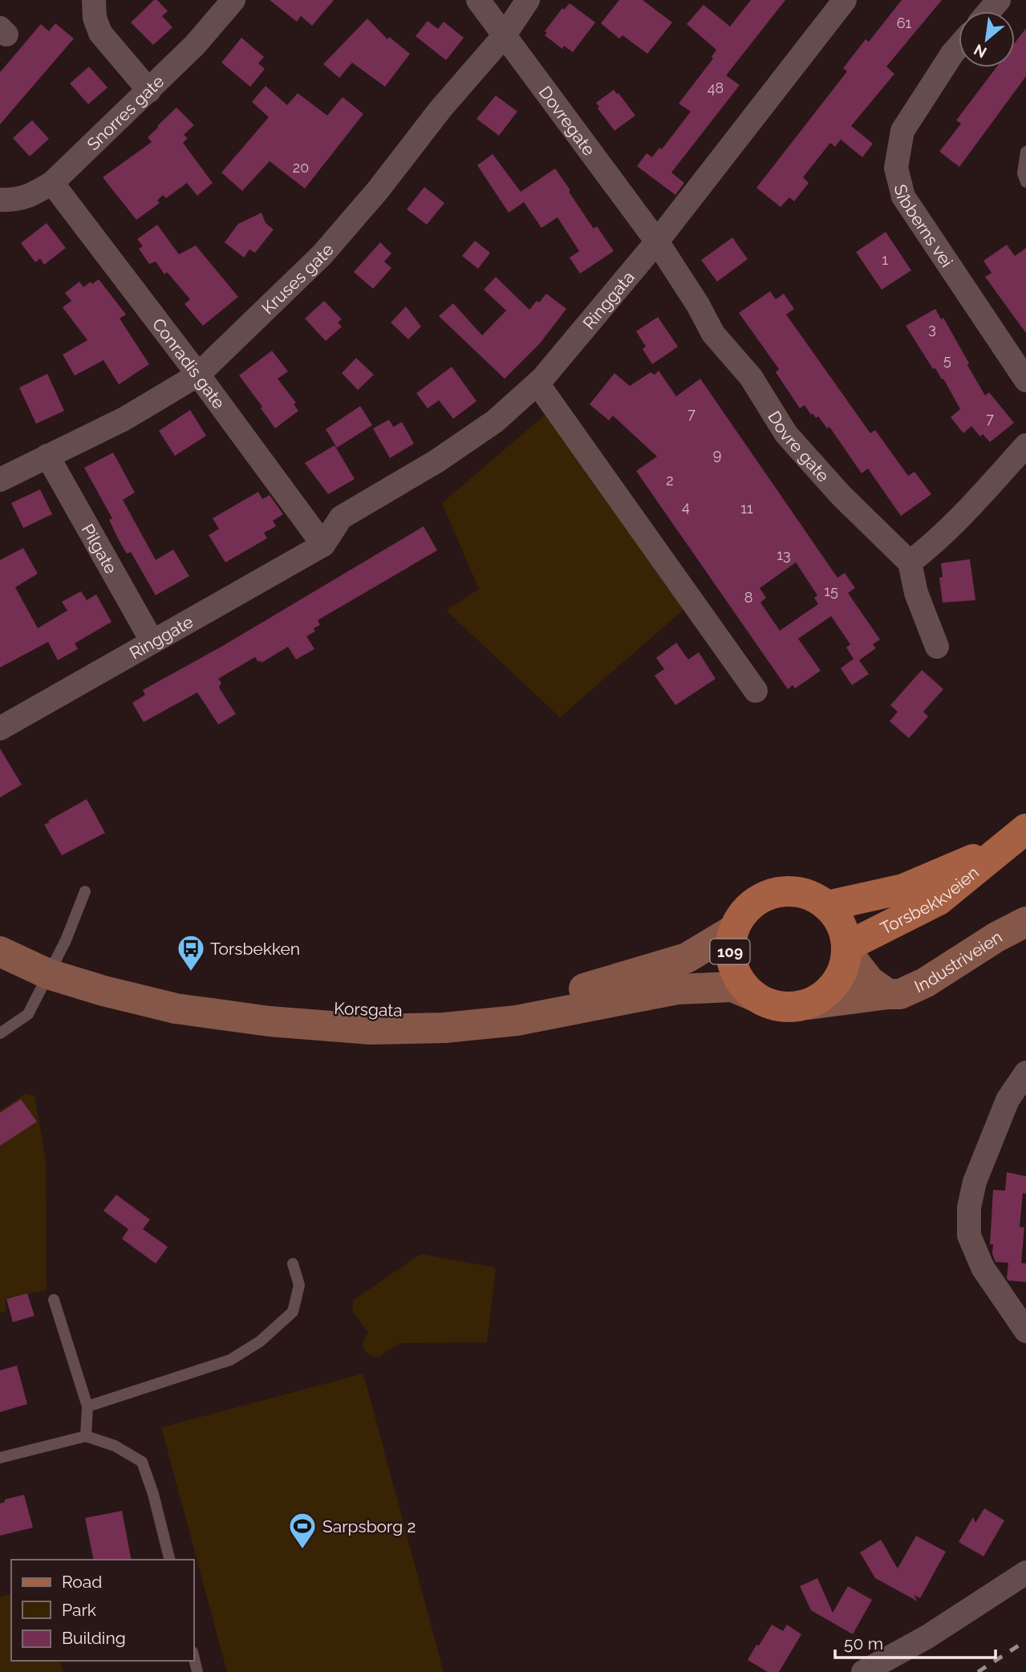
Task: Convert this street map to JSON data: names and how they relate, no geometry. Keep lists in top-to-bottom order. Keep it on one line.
{"streets":{"main road":["Torsbekkveien","109"],"street":["Snorres gate","Dovregate","Sibberns vei","Kruses gate","Ringgata","Conradis gate","Dovre gate","Pilgate","Ringgate","Industriveien","Korsgata"]},"crossings":[["Snorres gate","Conradis gate"],["Dovregate","Kruses gate"],["Dovregate","Ringgata"],["Dovregate","Dovre gate"],["Kruses gate","Conradis gate"],["Kruses gate","Pilgate"],["Ringgata","Conradis gate"],["Ringgata","Dovre gate"],["Ringgata","Ringgate"],["Conradis gate","Ringgate"],["Pilgate","Ringgate"],["Torsbekkveien","109"],["Torsbekkveien","Industriveien"],["Torsbekkveien","Korsgata"],["109","Industriveien"],["109","Korsgata"],["Industriveien","Korsgata"]],"places":{"bus stop":["Torsbekken"],"sports":["Sarpsborg 2"]},"house_numbers":["61","48","20","1","3","5","7","7","9","2","4","11","13","15","8"],"legend":["Road","Park","Building"],"scale_bar":"50 m","north":"bottom left"}
